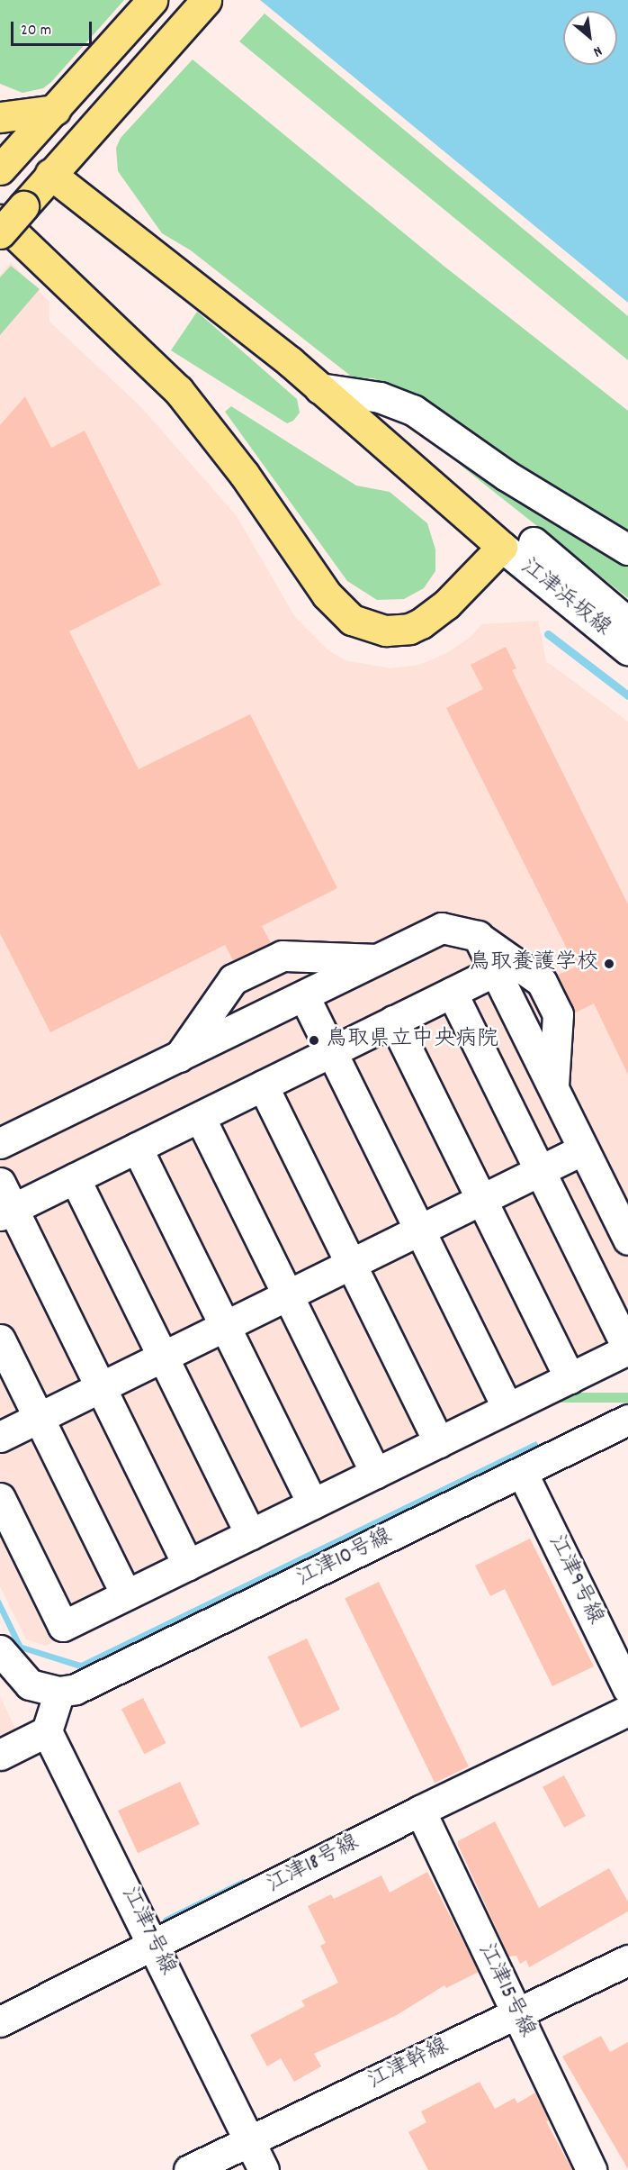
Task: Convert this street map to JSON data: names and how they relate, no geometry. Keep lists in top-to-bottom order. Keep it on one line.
{"streets":{"street":["江津浜坂線","江津10号線","江津9号線","江津18号線","江津7号線","江津15号線","江津幹線"]},"crossings":[["江津10号線","江津9号線"],["江津18号線","江津7号線"],["江津18号線","江津15号線"],["江津7号線","江津幹線"],["江津15号線","江津幹線"]],"places":["鳥取養護学校","鳥取県立中央病院"],"scale_bar":"20 m","north":"bottom right"}
